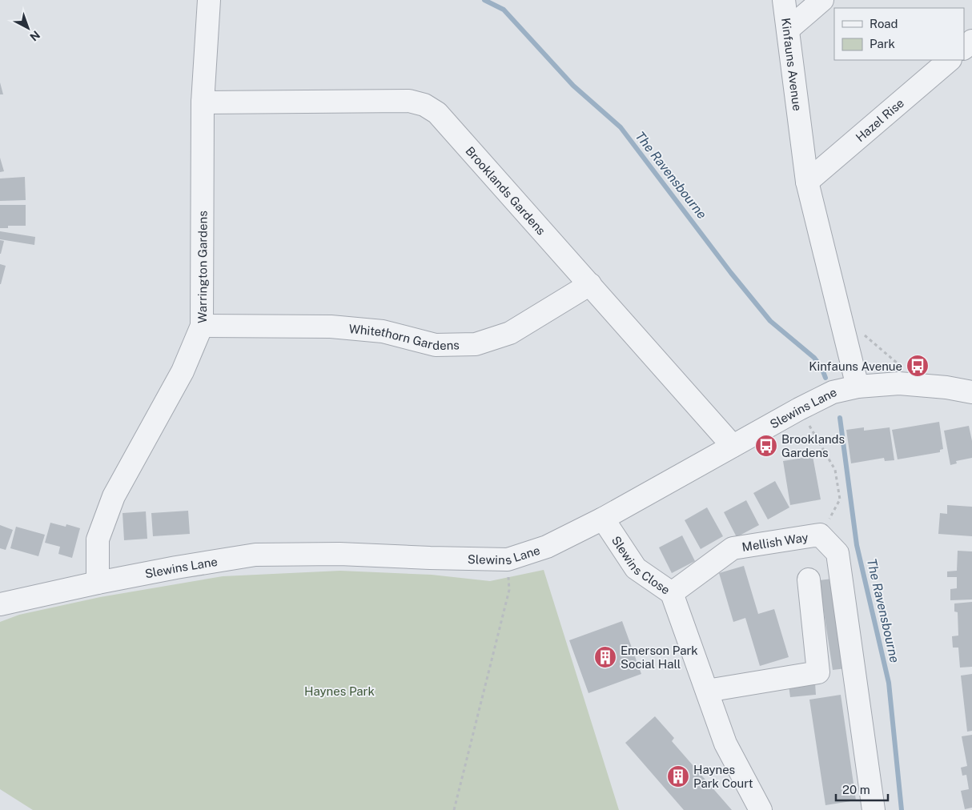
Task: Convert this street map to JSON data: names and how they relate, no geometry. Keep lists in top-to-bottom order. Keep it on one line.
{"streets":{"street":["Kinfauns Avenue","Hazel Rise","Brooklands Gardens","Warrington Gardens","Whitethorn Gardens","Slewins Lane","Mellish Way","Slewins Close"]},"crossings":[["Kinfauns Avenue","Hazel Rise"],["Kinfauns Avenue","Slewins Lane"],["Brooklands Gardens","Warrington Gardens"],["Brooklands Gardens","Whitethorn Gardens"],["Brooklands Gardens","Slewins Lane"],["Warrington Gardens","Whitethorn Gardens"],["Warrington Gardens","Slewins Lane"],["Slewins Lane","Slewins Close"],["Mellish Way","Slewins Close"]],"water":["The Ravensbourne"],"parks":["Haynes Park"],"places":{"bus stop":["Kinfauns Avenue","Brooklands Gardens"],"building":["Emerson Park Social Hall","Haynes Park Court"]},"legend":["Road","Park"],"scale_bar":"20 m","north":"bottom right"}
